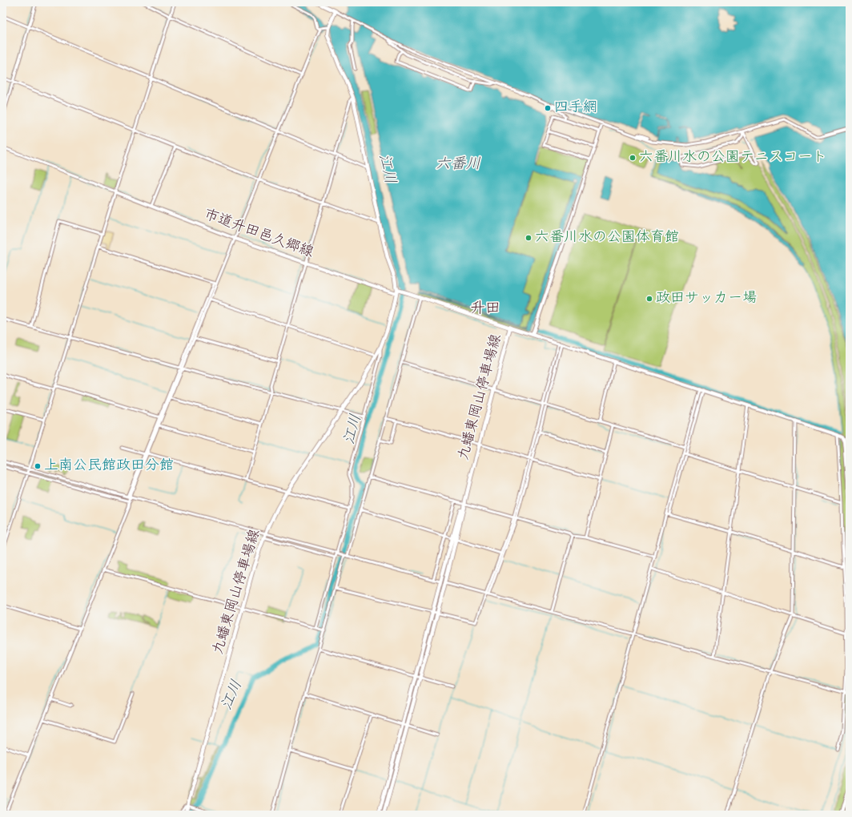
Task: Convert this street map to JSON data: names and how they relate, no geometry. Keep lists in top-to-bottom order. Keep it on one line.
{"streets":{"main road":["九蟠東岡山停車場線"],"street":["市道升田邑久郷線"]},"crossings":[["市道升田邑久郷線","九蟠東岡山停車場線"]],"districts":["升田"],"water":["六番川","江川"],"places":["四手網","六番川水の公園テニスコート","六番川水の公園体育館","政田サッカー場","上南公民館政田分館"]}
